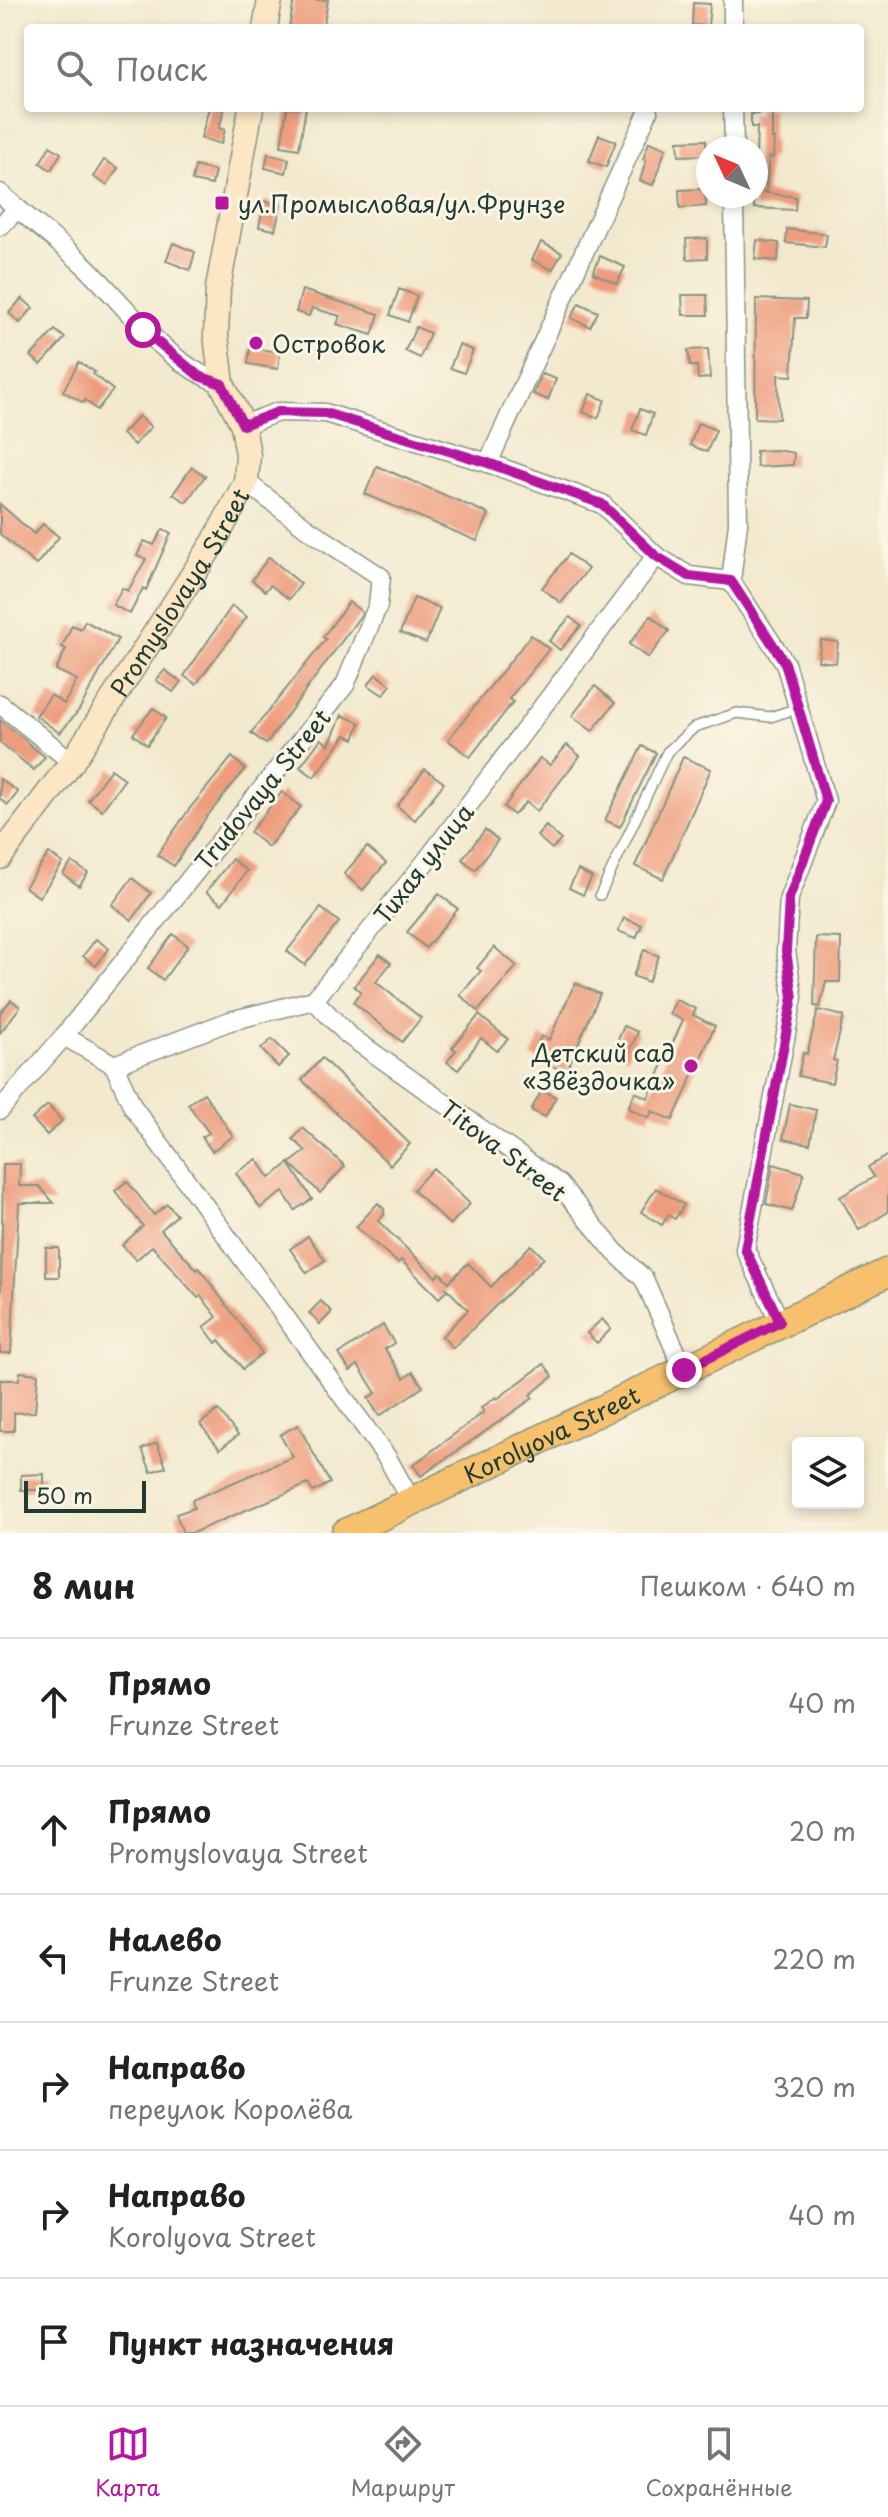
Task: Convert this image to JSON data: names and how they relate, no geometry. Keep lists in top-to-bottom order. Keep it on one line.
{"streets":{"main road":["Korolyova Street"],"street":["Promyslovaya Street","Trudovaya Street","Тихая улица","Titova Street"]},"crossings":[["Promyslovaya Street","Trudovaya Street"],["Тихая улица","Titova Street"],["Titova Street","Korolyova Street"]],"places":{"transit":["ул.Промысловая/ул.Фрунзе"],"other":["Островок","Детский сад «Звёздочка»"]},"scale_bar":"50 m","north":"top left","page":{"search":"Поиск","scale":"50 m","heading":["8 мин","Пешком · 640 m"],"list":[["Прямо","Frunze Street","40 m"],["Прямо","Promyslovaya Street","20 m"],["Налево","Frunze Street","220 m"],["Направо","переулок Королёва","320 m"],["Направо","Korolyova Street","40 m"],"Пункт назначения"],"nav":["Карта","Маршрут","Сохранённые"]}}
